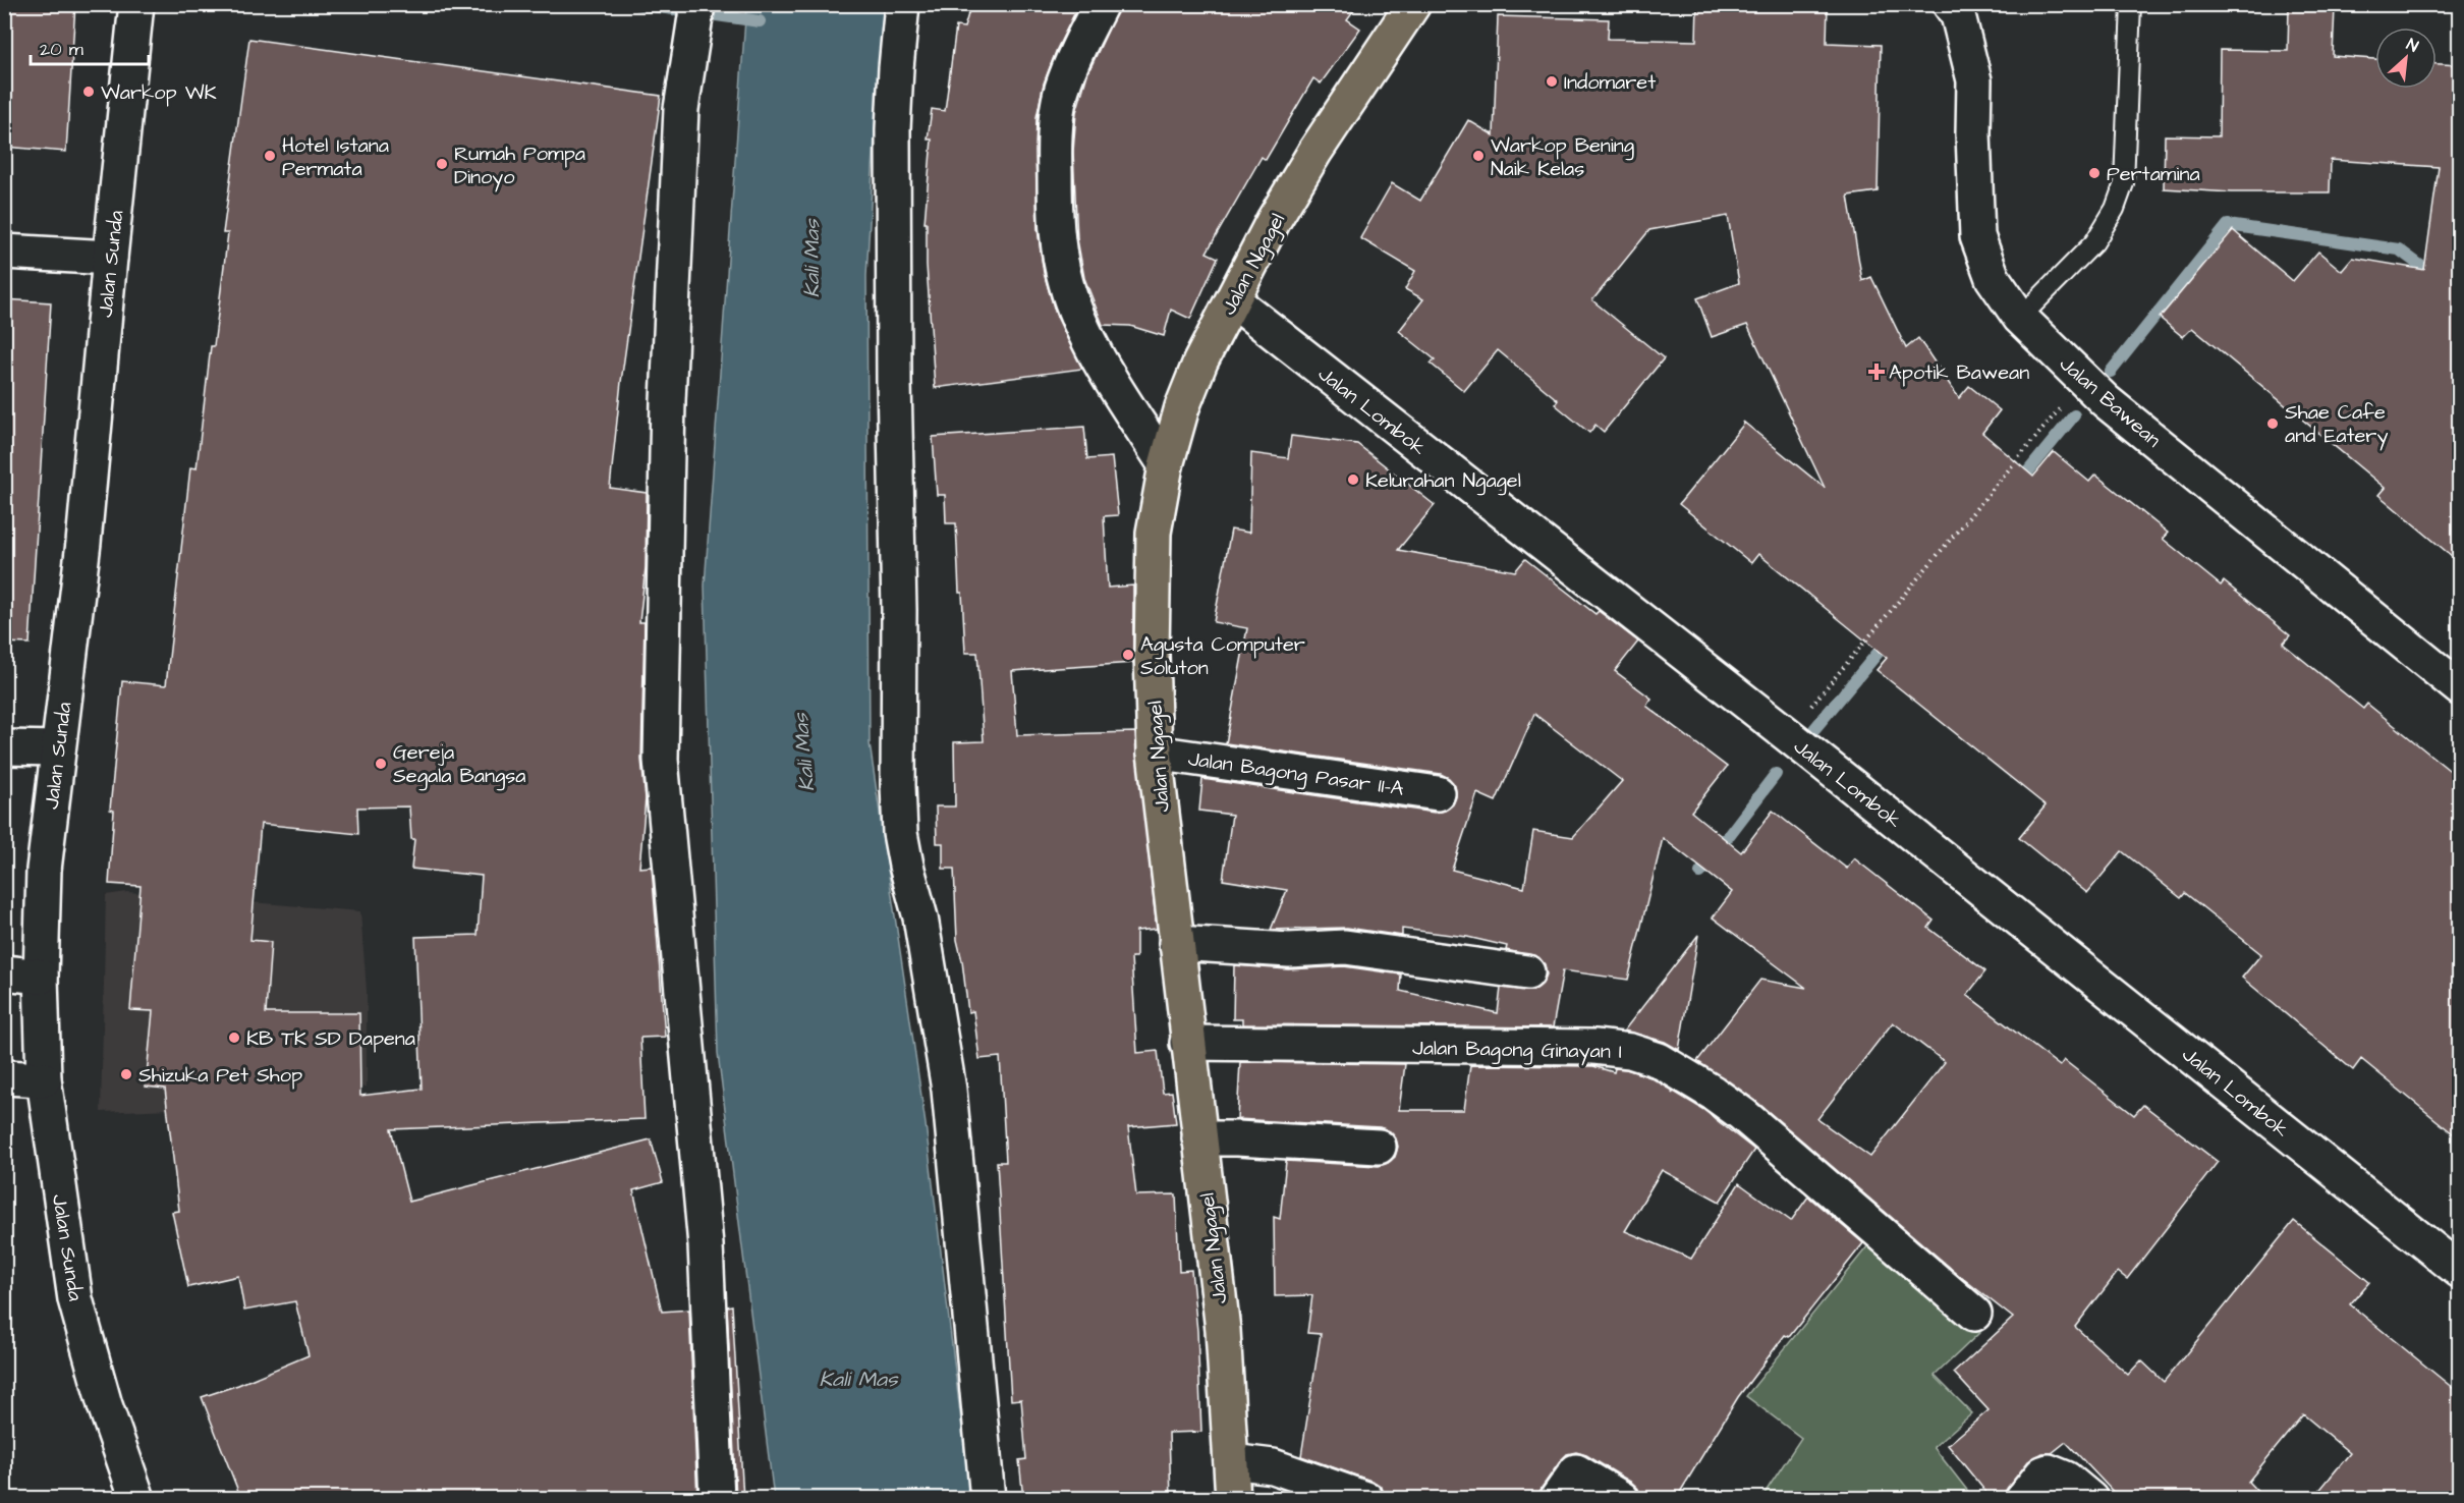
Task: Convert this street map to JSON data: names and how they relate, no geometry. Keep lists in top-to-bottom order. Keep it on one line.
{"streets":{"highway":["Jalan Ngagel"],"street":["Jalan Sunda","Jalan Bawean","Jalan Lombok","Jalan Bagong Pasar II-A","Jalan Bagong Ginayan I"]},"crossings":[["Jalan Ngagel","Jalan Lombok"],["Jalan Ngagel","Jalan Bagong Pasar II-A"],["Jalan Ngagel","Jalan Bagong Ginayan I"]],"water":["Kali Mas"],"places":{"other":["Indomaret","Warkop WK","Hotel Istana Permata","Warkop Bening Naik Kelas","Rumah Pompa Dinoyo","Pertamina","Shae Cafe and Eatery","Kelurahan Ngagel","Agusta Computer Soluton","Gereja Segala Bangsa","KB TK SD Dapena","Shizuka Pet Shop"],"health":["Apotik Bawean"]},"scale_bar":"20 m","north":"top right"}
